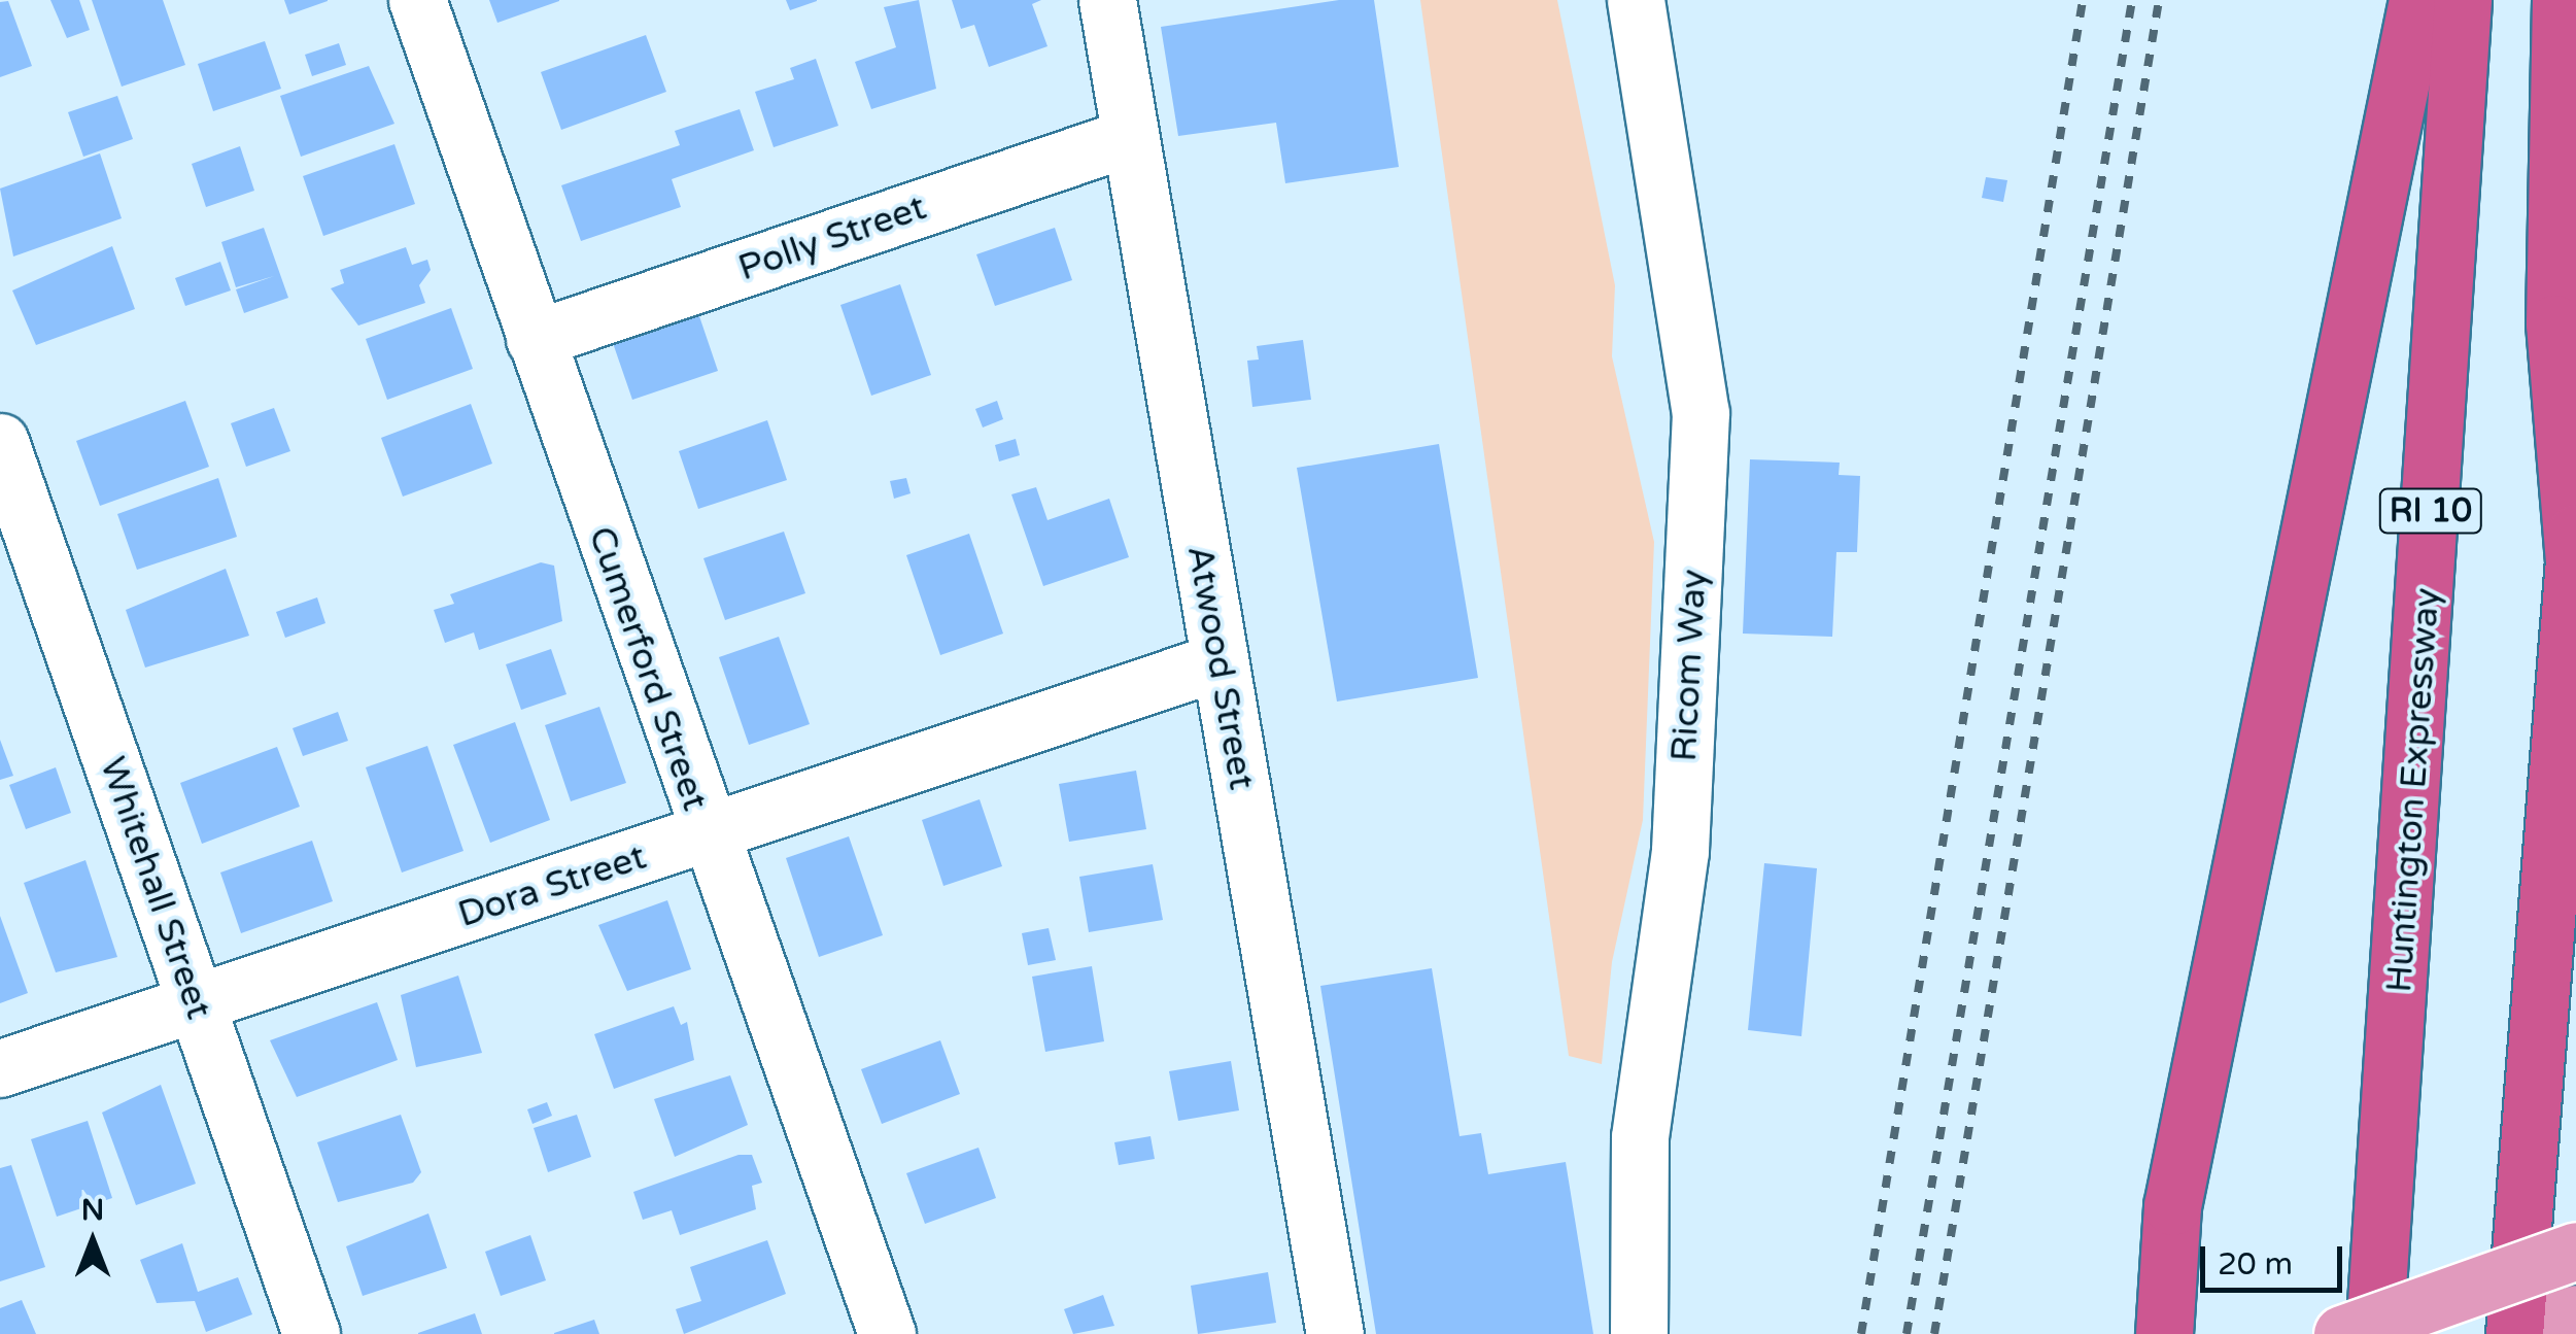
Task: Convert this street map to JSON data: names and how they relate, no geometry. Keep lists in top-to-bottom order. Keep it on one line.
{"streets":{"highway":["RI 10","Huntington Expressway"],"street":["Polly Street","Ricom Way","Atwood Street","Cumerford Street","Dora Street","Whitehall Street"]},"crossings":[["Polly Street","Atwood Street"],["Polly Street","Cumerford Street"],["Atwood Street","Dora Street"],["Cumerford Street","Dora Street"],["Dora Street","Whitehall Street"]],"scale_bar":"20 m","north":"top"}
